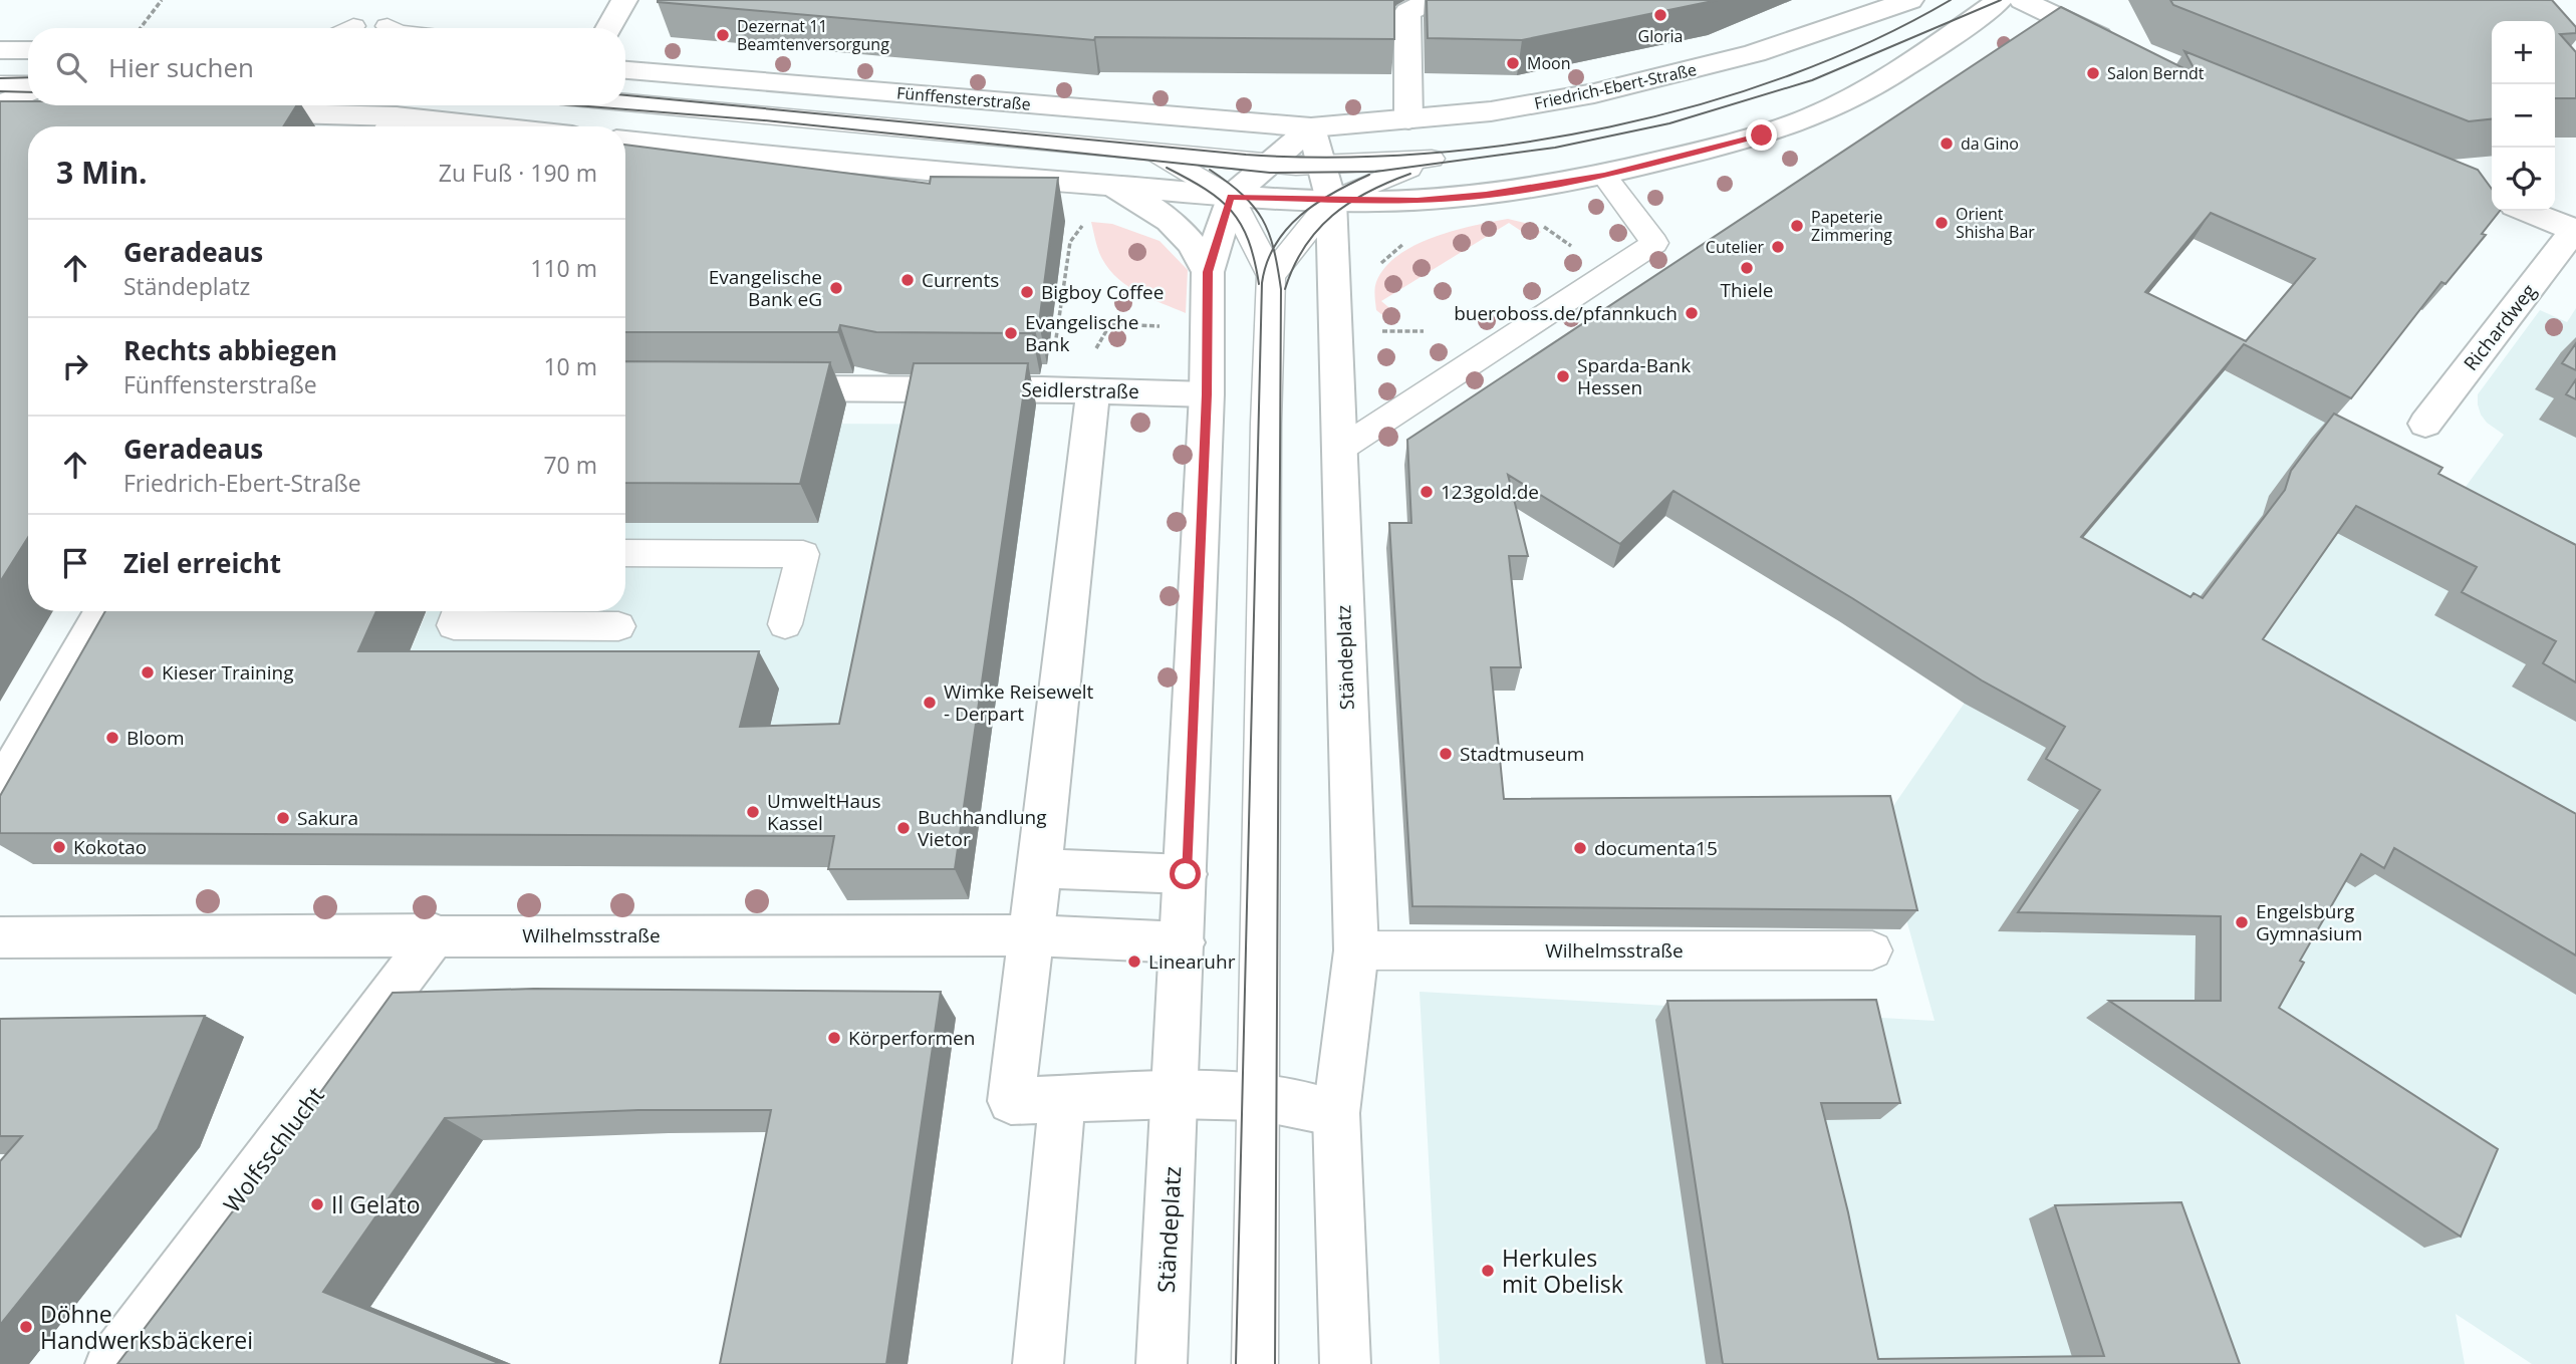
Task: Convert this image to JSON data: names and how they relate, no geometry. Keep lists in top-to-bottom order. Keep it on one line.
{"streets":{"street":["Friedrich-Ebert-Straße","Fünffensterstraße","Richardweg","Seidlerstraße","Ständeplatz","Wilhelmsstraße","Wolfsschlucht"]},"crossings":[["Friedrich-Ebert-Straße","Fünffensterstraße"],["Seidlerstraße","Ständeplatz"],["Ständeplatz","Wilhelmsstraße"],["Wilhelmsstraße","Wolfsschlucht"]],"places":["Gloria","Dezernat 11 Beamtenversorgung","Moon","Salon Berndt","da Gino","Orient Shisha Bar","Papeterie Zimmering","Cutelier","Thiele","Currents","Evangelische Bank eG","Bigboy Coffee","bueroboss.de/pfannkuch","Evangelische Bank","Sparda-Bank Hessen","123gold.de","Kieser Training","Wimke Reisewelt - Derpart","Bloom","Stadtmuseum","UmweltHaus Kassel","Sakura","Buchhandlung Vietor","Kokotao","documenta15","Engelsburg Gymnasium","Linearuhr","Körperformen","Il Gelato","Herkules mit Obelisk","Döhne Handwerksbäckerei"],"page":{"map_buttons":["+","−"],"search":"Hier suchen","heading":["3 Min.","Zu Fuß · 190 m"],"list":[["Geradeaus","Ständeplatz","110 m"],["Rechts abbiegen","Fünffensterstraße","10 m"],["Geradeaus","Friedrich-Ebert-Straße","70 m"],"Ziel erreicht"]}}
